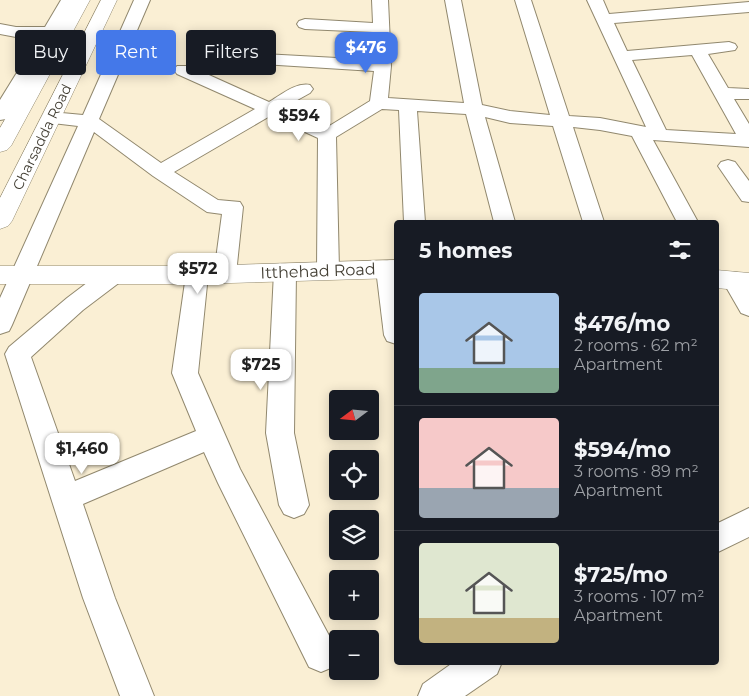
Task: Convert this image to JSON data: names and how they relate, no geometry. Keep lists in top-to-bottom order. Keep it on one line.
{"streets":{"main road":["Charsadda Road","Itthehad Road"]},"north":"left","page":{"chip":["Buy","Rent","Filters"],"price":["$476","$594","$572","$725","$1,460"],"heading":"5 homes","list":[{"name":"$476/mo","note":"2 rooms · 62 m² · Apartment"},{"name":"$594/mo","note":"3 rooms · 89 m² · Apartment"},{"name":"$725/mo","note":"3 rooms · 107 m² · Apartment"}],"map_buttons":["+","−"]}}
